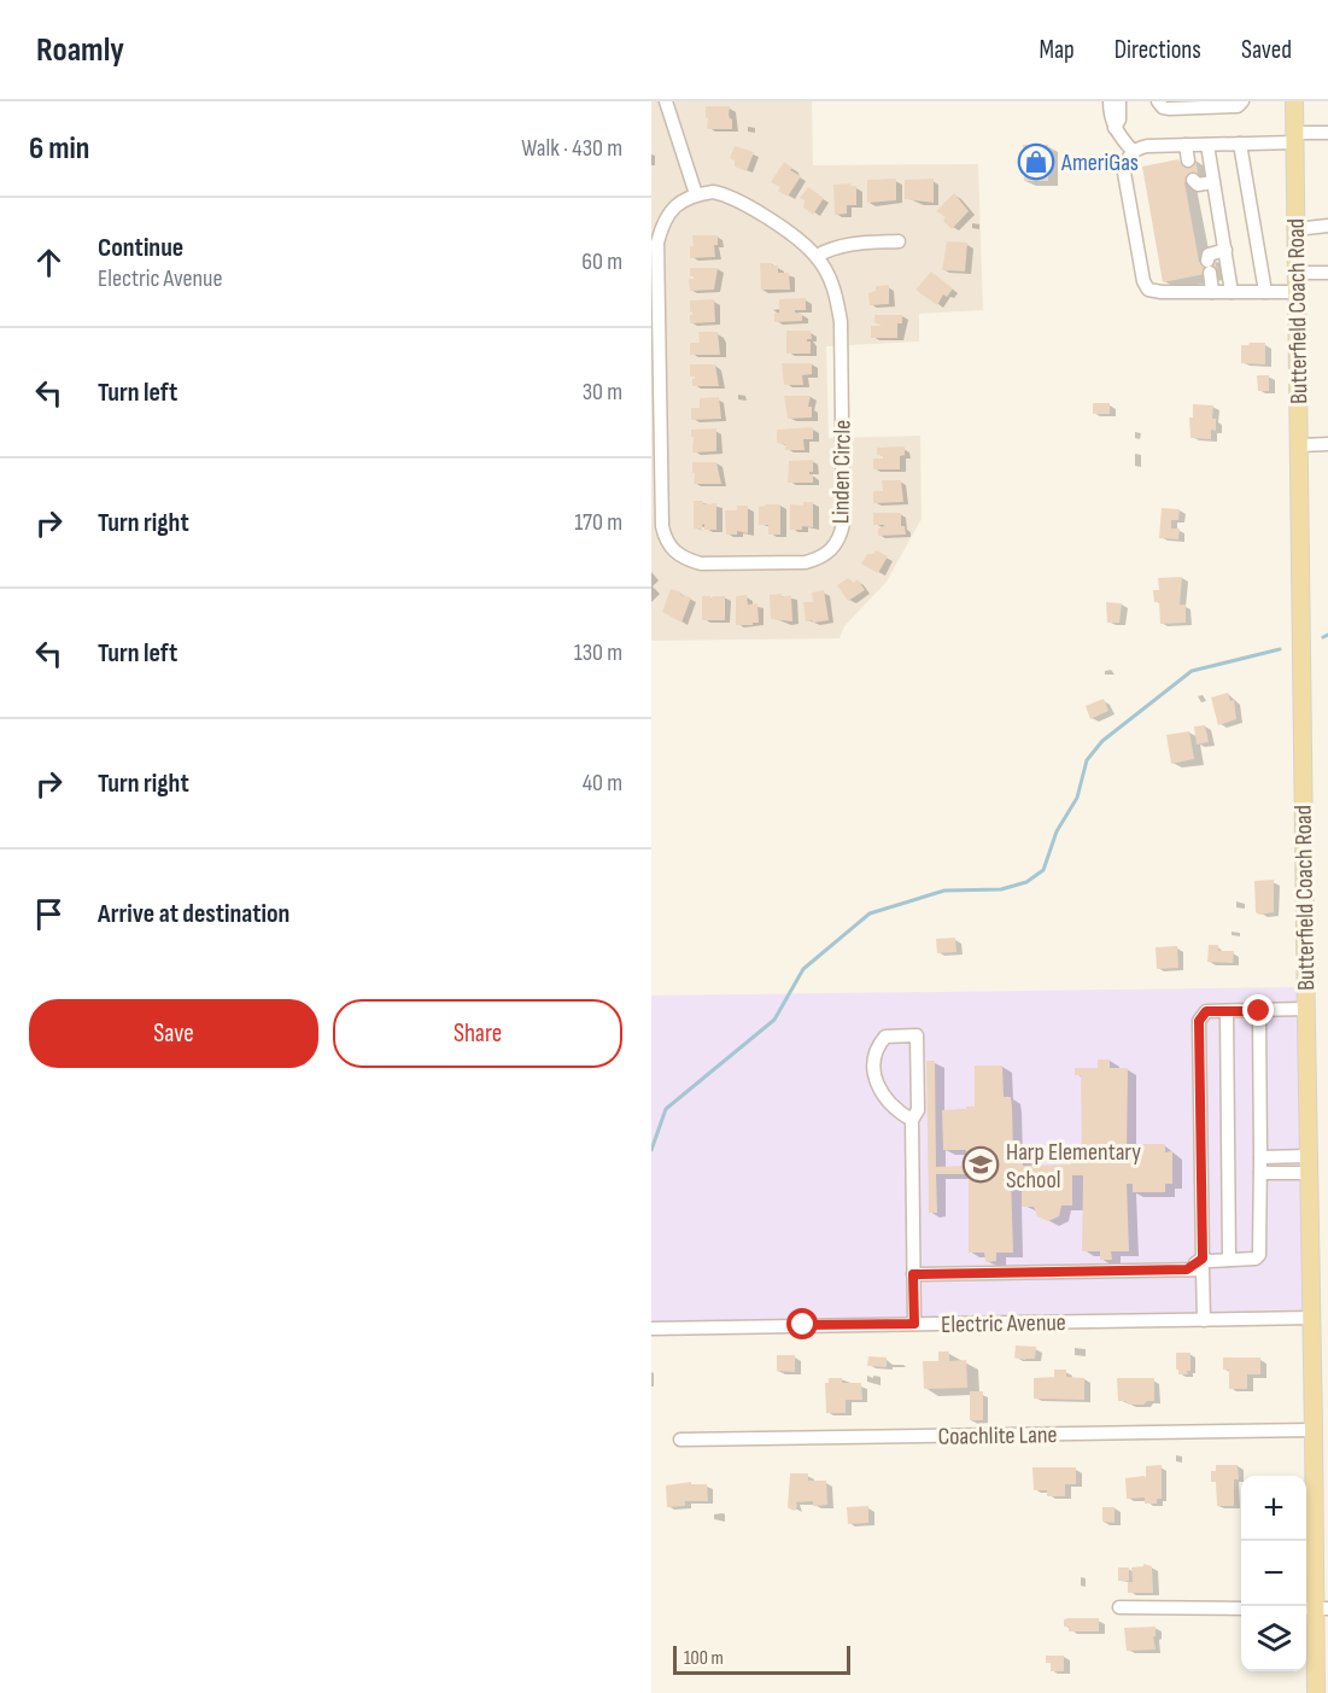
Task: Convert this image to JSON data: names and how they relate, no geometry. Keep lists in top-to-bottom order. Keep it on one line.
{"streets":{"main road":["Butterfield Coach Road"],"street":["Linden Circle","Electric Avenue","Coachlite Lane"]},"crossings":[["Butterfield Coach Road","Electric Avenue"],["Butterfield Coach Road","Coachlite Lane"]],"places":{"shop":["AmeriGas"],"school or university":["Harp Elementary School"]},"scale_bar":"100 m","page":{"header":"Roamly","nav":["Map","Directions","Saved"],"heading":["6 min","Walk · 430 m"],"list":[["Continue","Electric Avenue","60 m"],["Turn left","30 m"],["Turn right","170 m"],["Turn left","130 m"],["Turn right","40 m"],"Arrive at destination"],"buttons":["Save","Share"],"map_buttons":["+","−"],"scale":"100 m"}}
